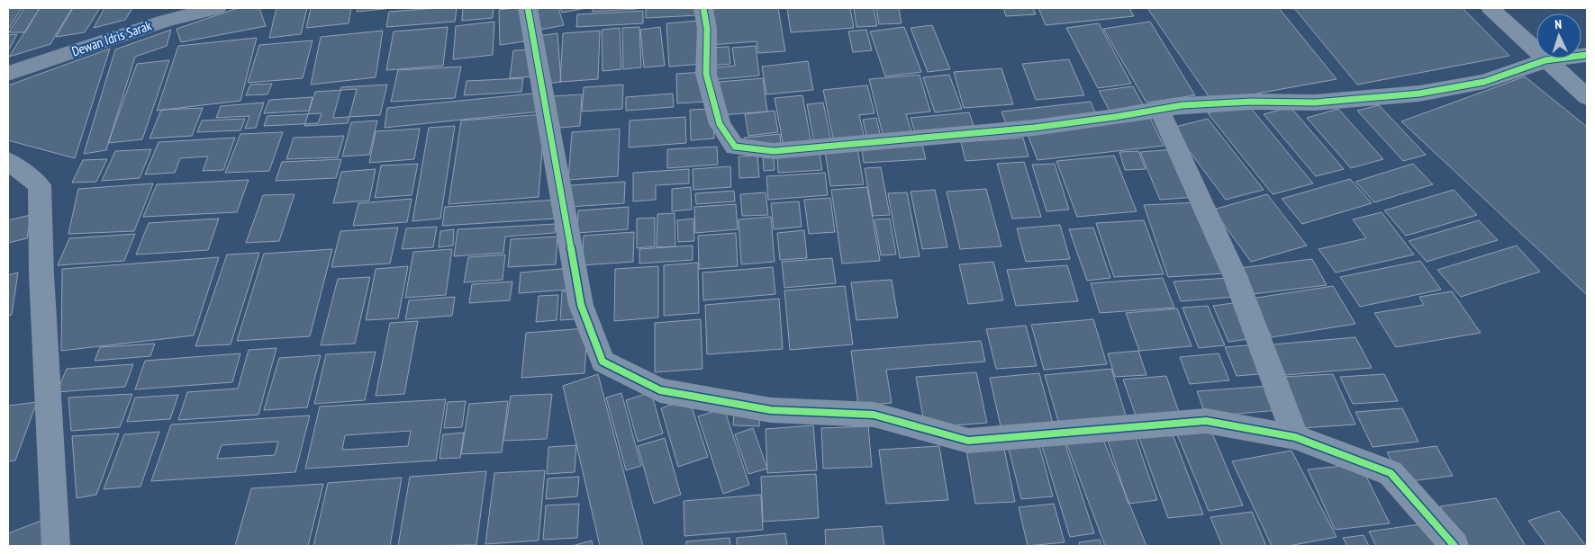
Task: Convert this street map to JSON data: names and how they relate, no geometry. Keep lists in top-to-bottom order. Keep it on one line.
{"streets":{"main road":["Dewan Idris Sarak"]},"north":"top"}
